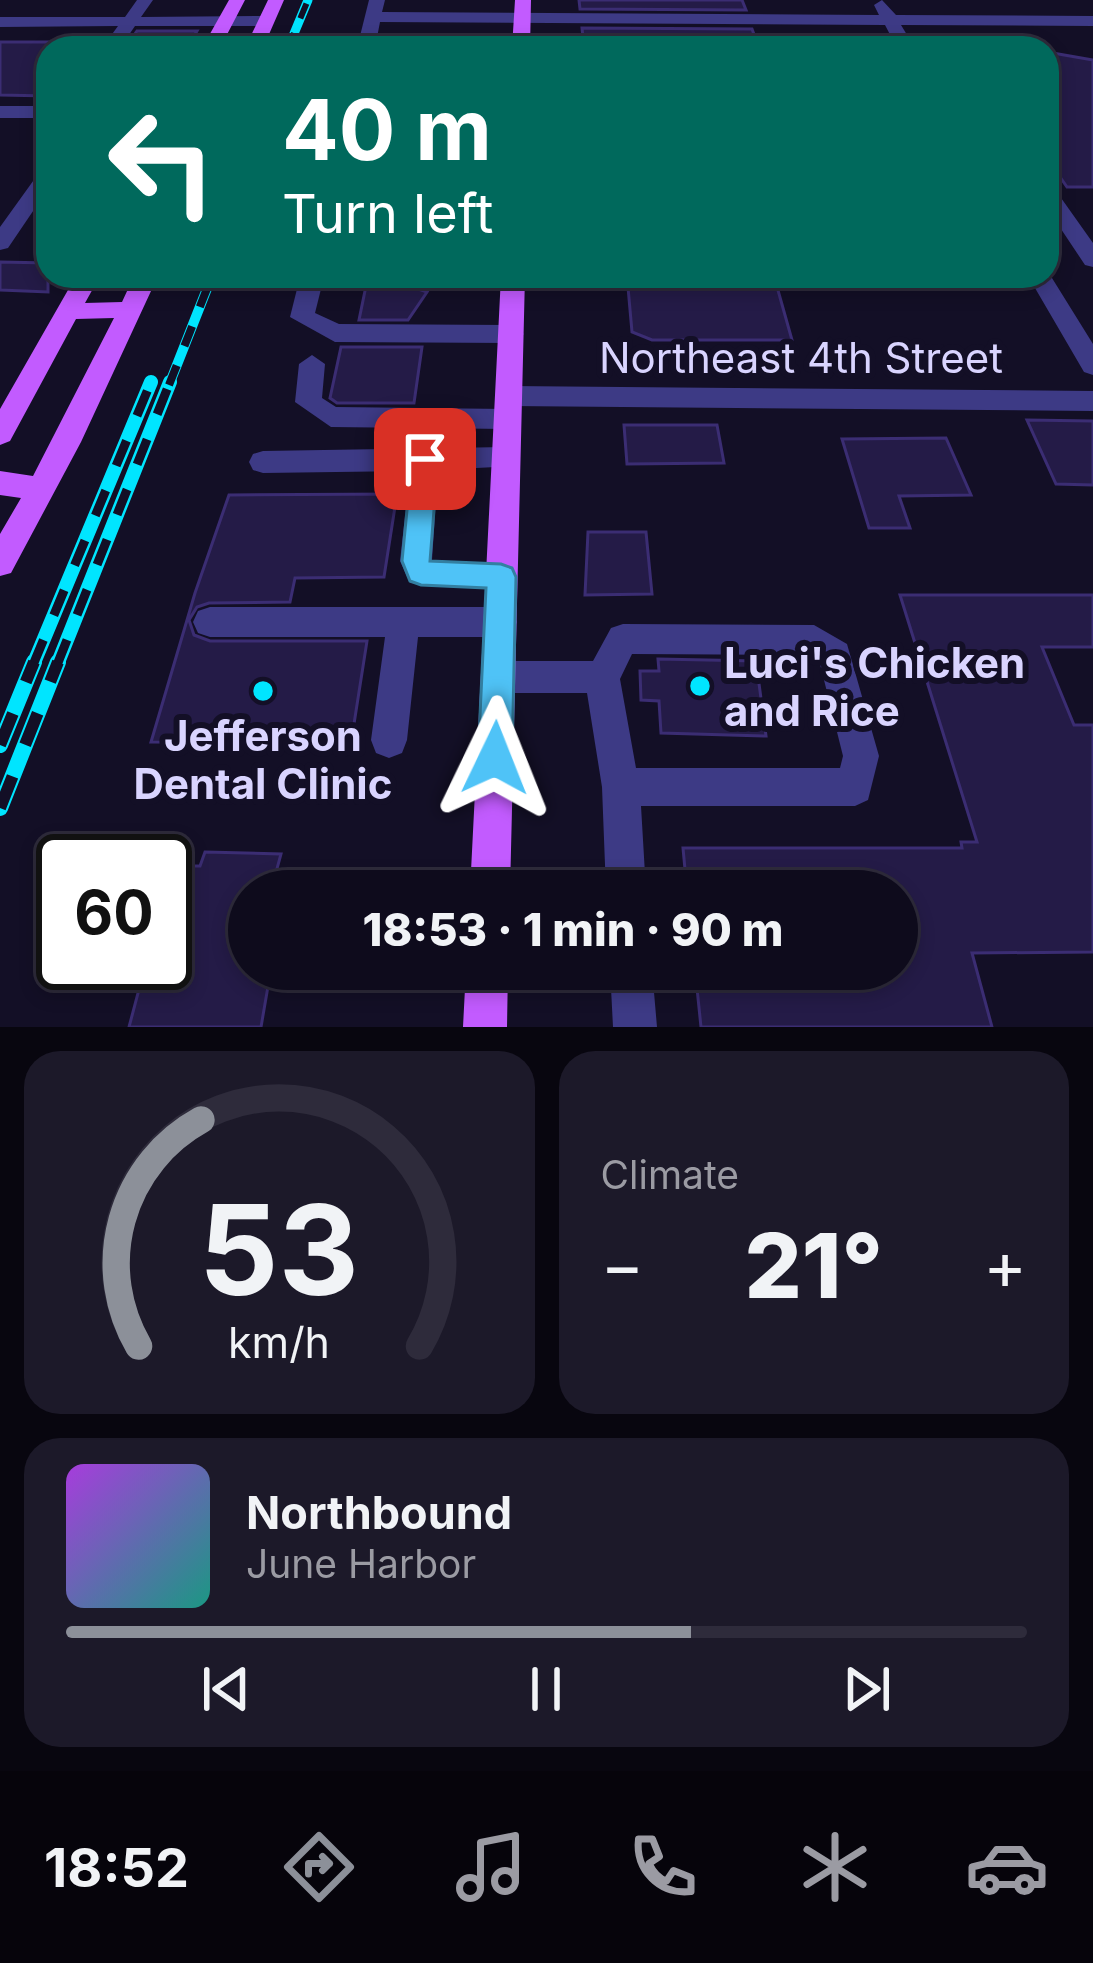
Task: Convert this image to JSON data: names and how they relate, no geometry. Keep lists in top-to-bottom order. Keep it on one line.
{"streets":{"street":["Northeast 4th Street"]},"places":["Luci's Chicken and Rice","Jefferson Dental Clinic"],"page":{"turn":["40 m","Turn left"],"limit":"60","trip":"18:53 · 1 min · 90 m","tile":"Climate","heat":["−","21°","+"],"song":["Northbound","June Harbor"],"tabs":"18:52","gauge":["53","km/h"]}}
